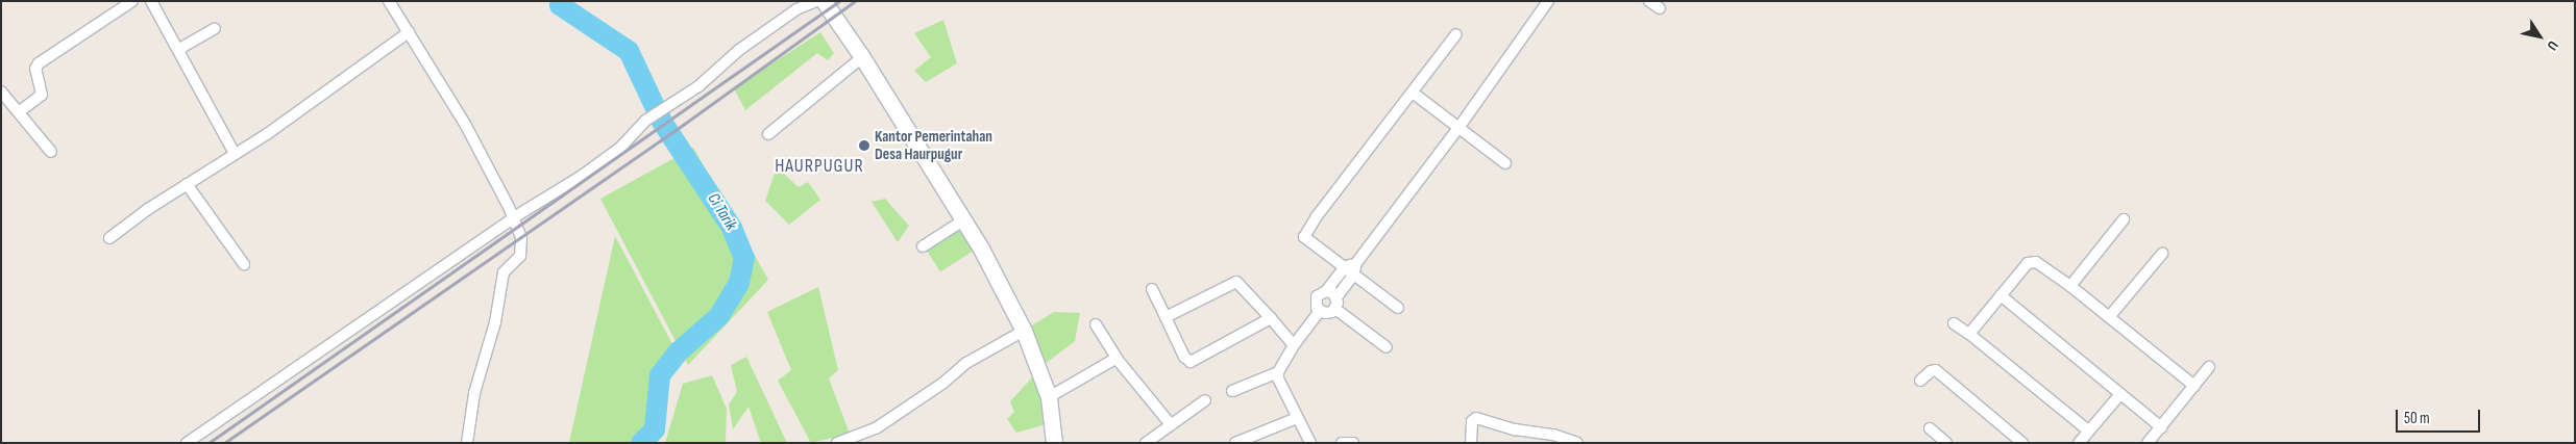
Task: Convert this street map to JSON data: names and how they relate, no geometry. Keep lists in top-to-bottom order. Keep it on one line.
{"districts":["HAURPUGUR"],"water":["Ci Tarik"],"places":["Kantor Pemerintahan Desa Haurpugur"],"scale_bar":"50 m","north":"bottom right"}
